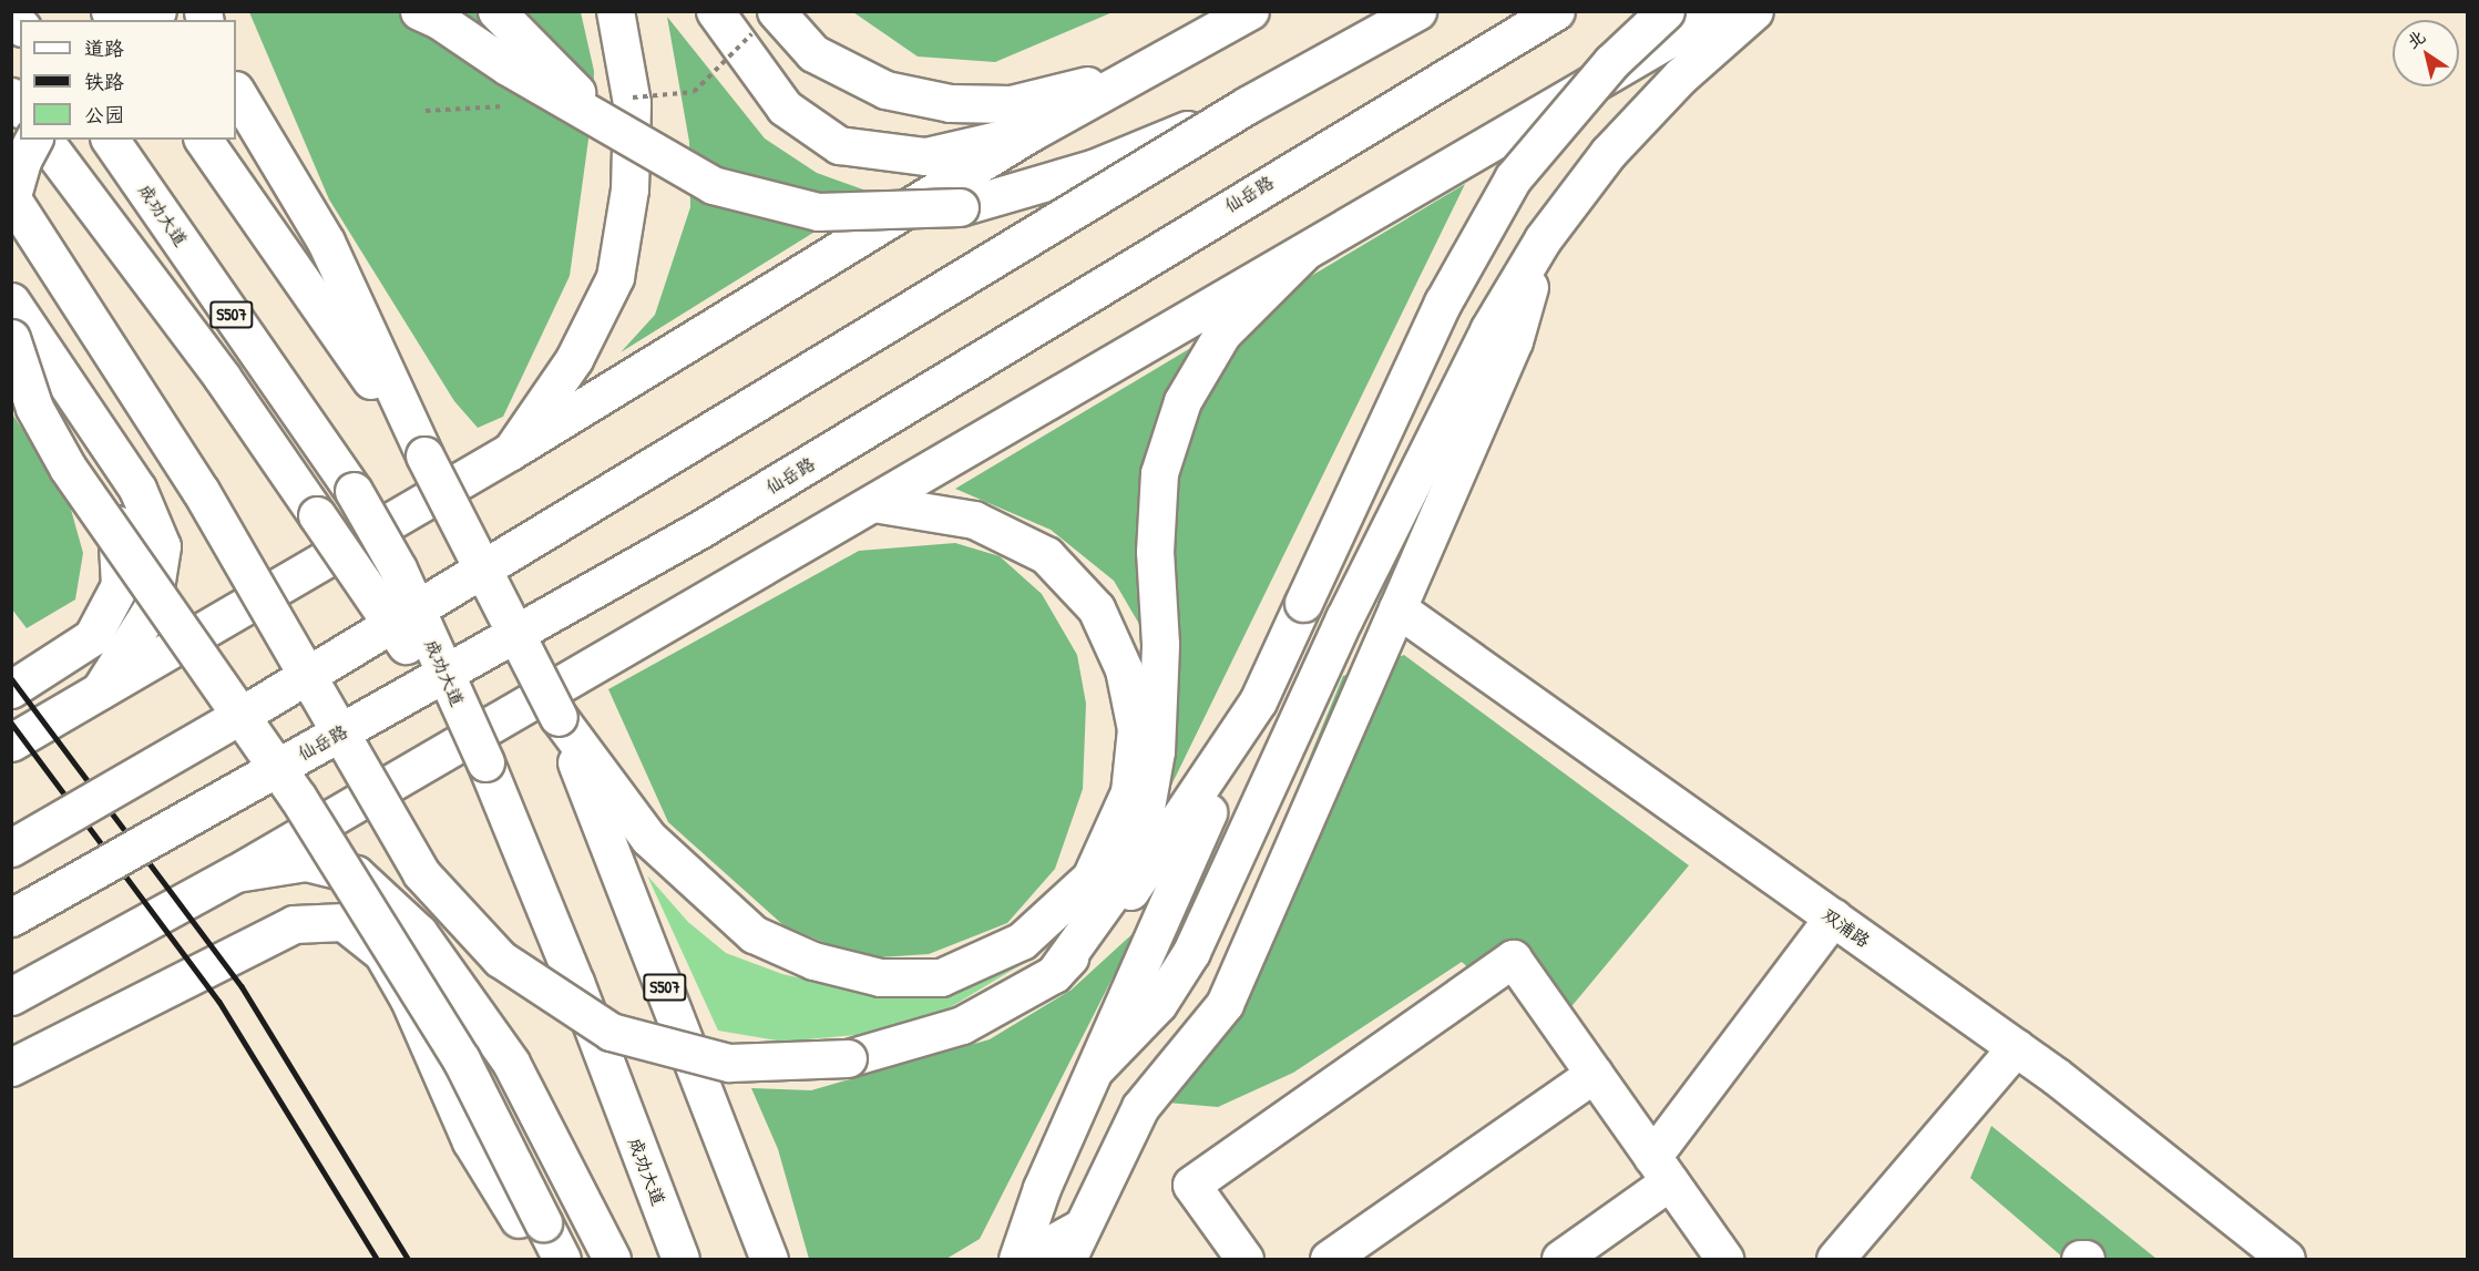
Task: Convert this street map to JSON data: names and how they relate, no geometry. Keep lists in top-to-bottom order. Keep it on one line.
{"streets":{"main road":["仙岳路","成功大道","S507","双浦路"]},"legend":["道路","铁路","公园"],"north":"top left"}
